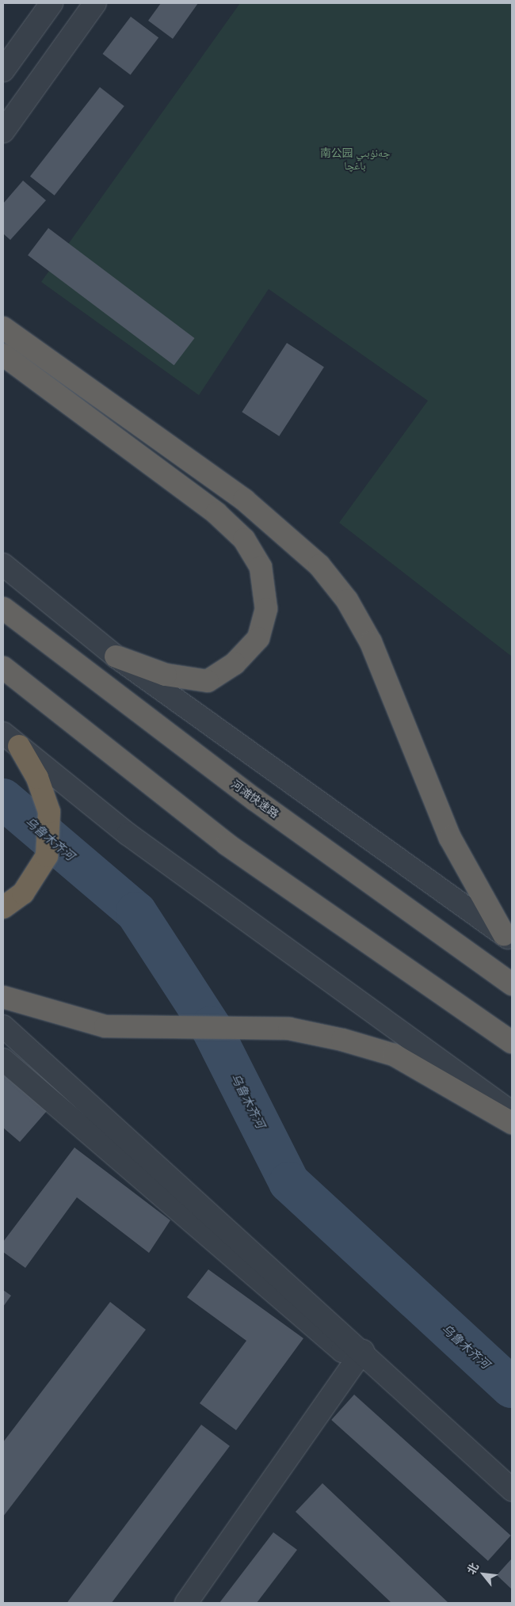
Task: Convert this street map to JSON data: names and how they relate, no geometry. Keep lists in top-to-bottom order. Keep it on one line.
{"streets":{"highway":["河滩快速路"]},"water":["乌鲁木齐河"],"parks":["南公园 جەنۇبىي باغچا"],"north":"top left"}
